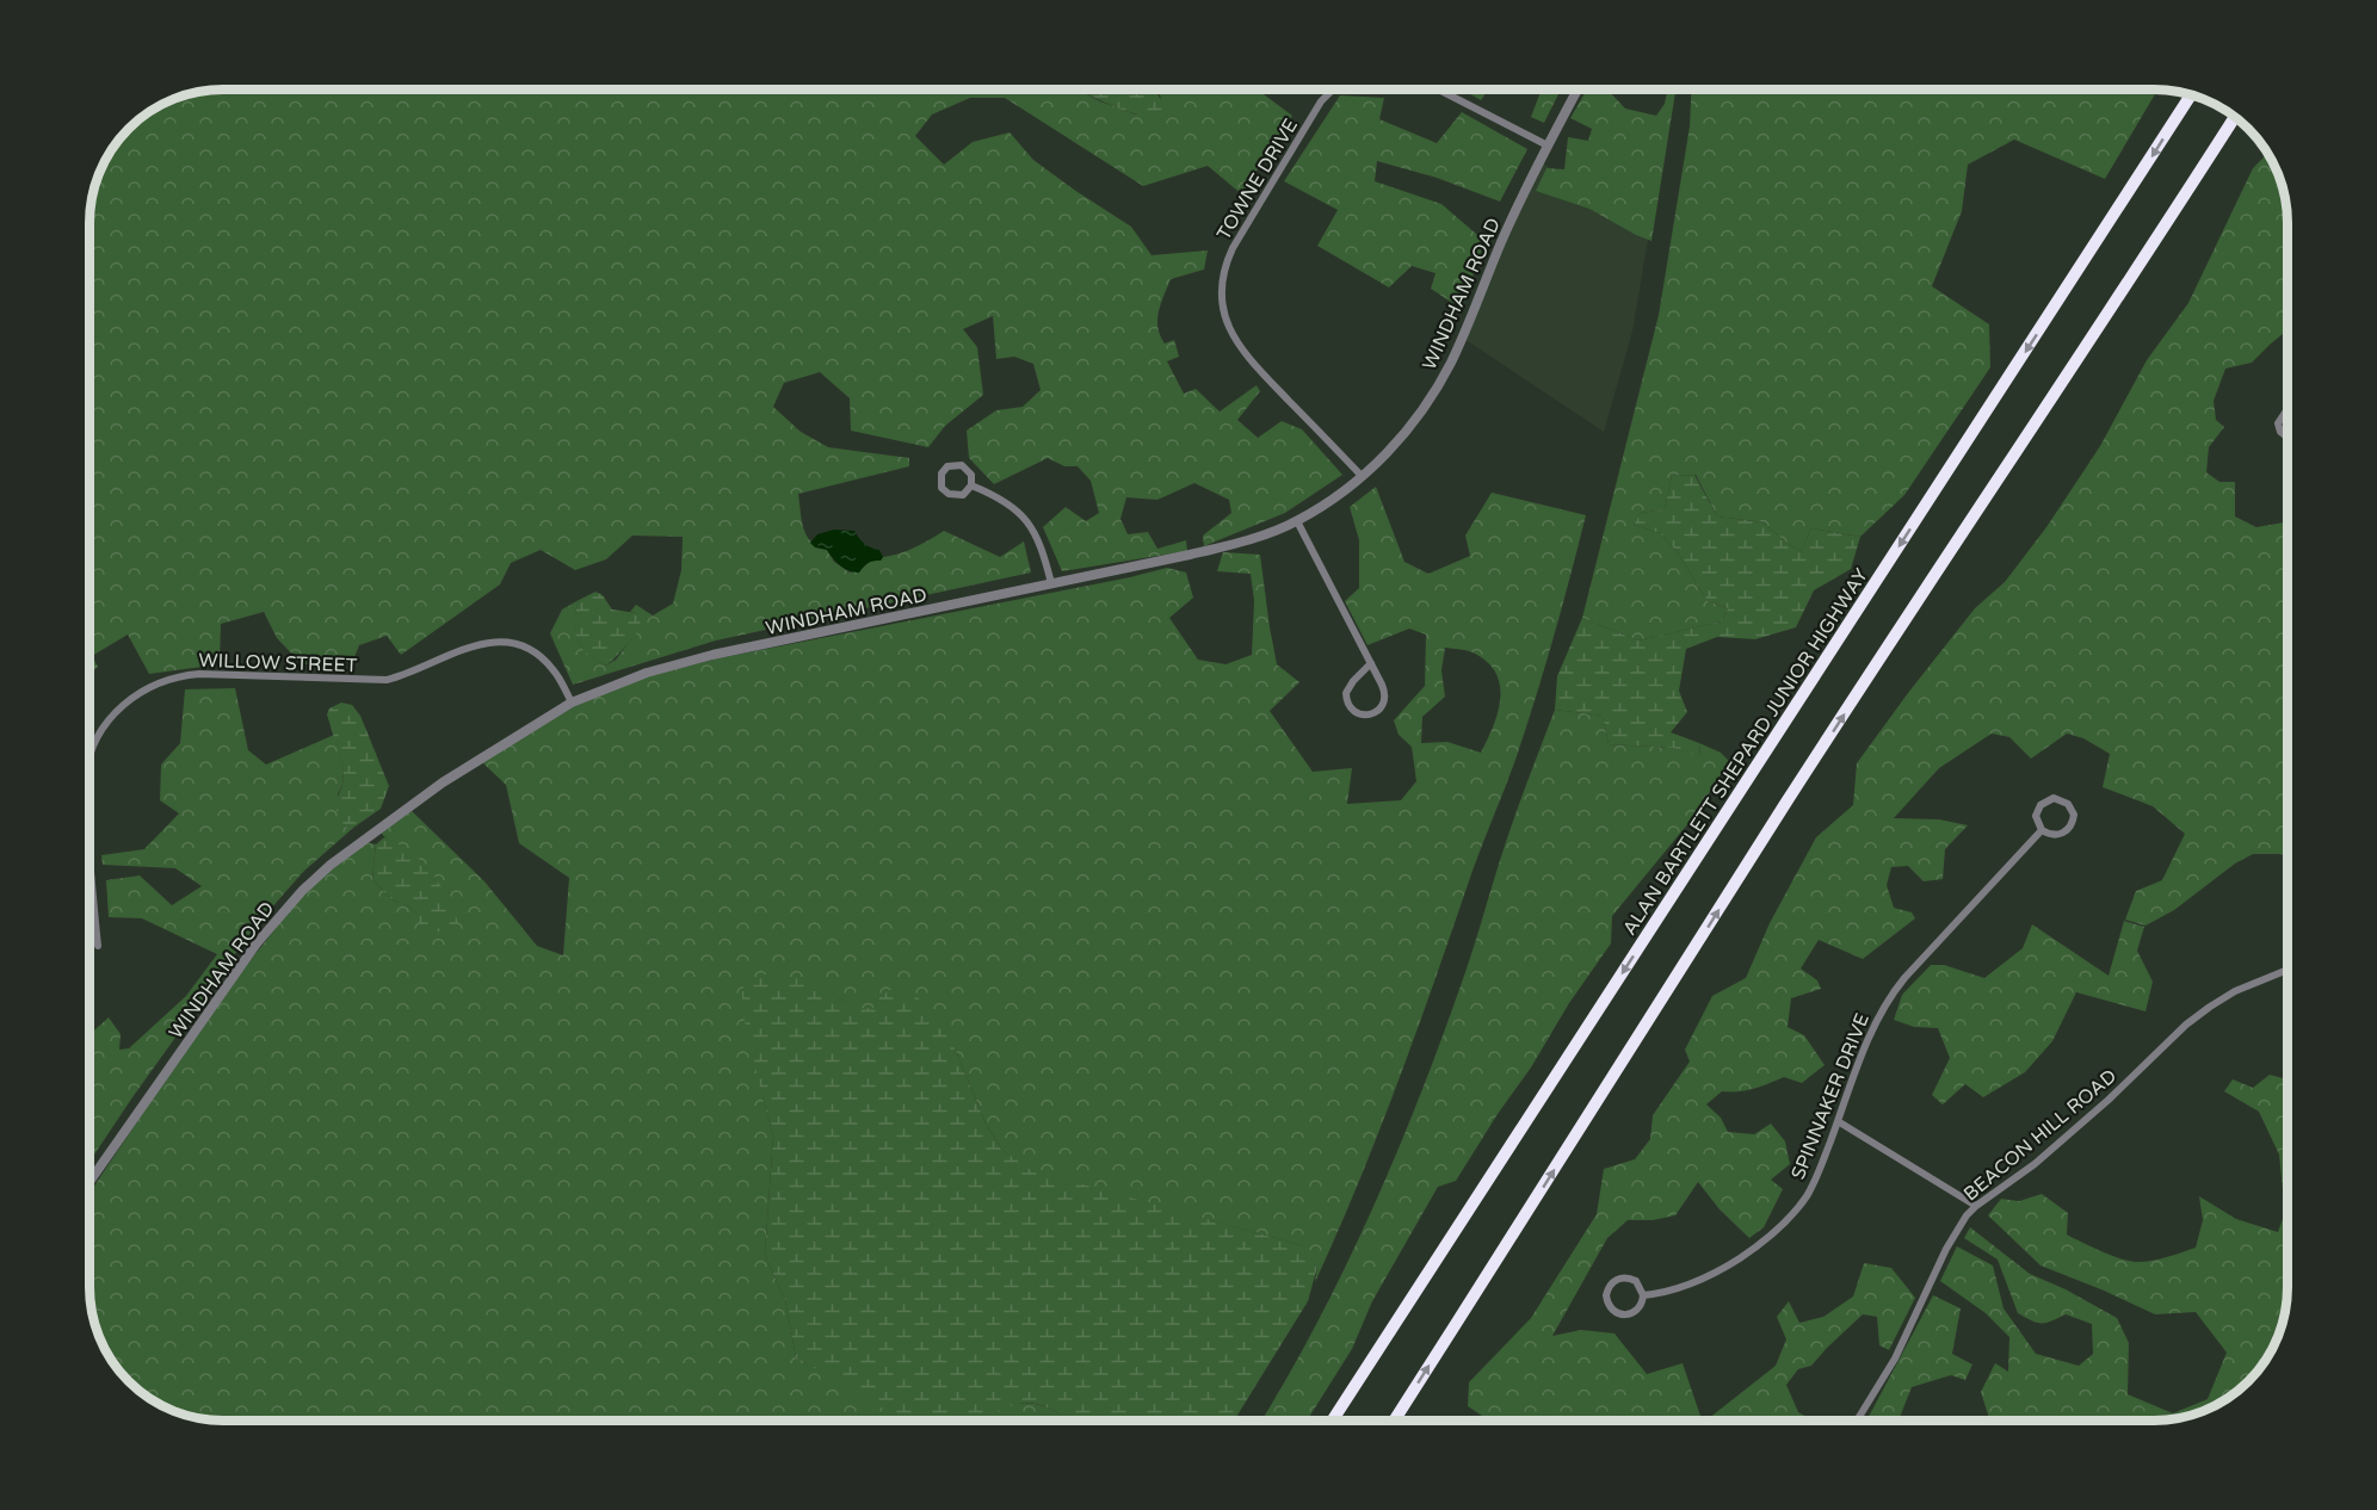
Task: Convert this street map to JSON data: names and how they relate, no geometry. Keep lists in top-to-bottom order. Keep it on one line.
{"streets":{"highway":["ALAN BARTLETT SHEPARD JUNIOR HIGHWAY"],"street":["TOWNE DRIVE","WINDHAM ROAD","WILLOW STREET","SPINNAKER DRIVE","BEACON HILL ROAD"]},"crossings":[["TOWNE DRIVE","WINDHAM ROAD"],["WINDHAM ROAD","WILLOW STREET"]]}
